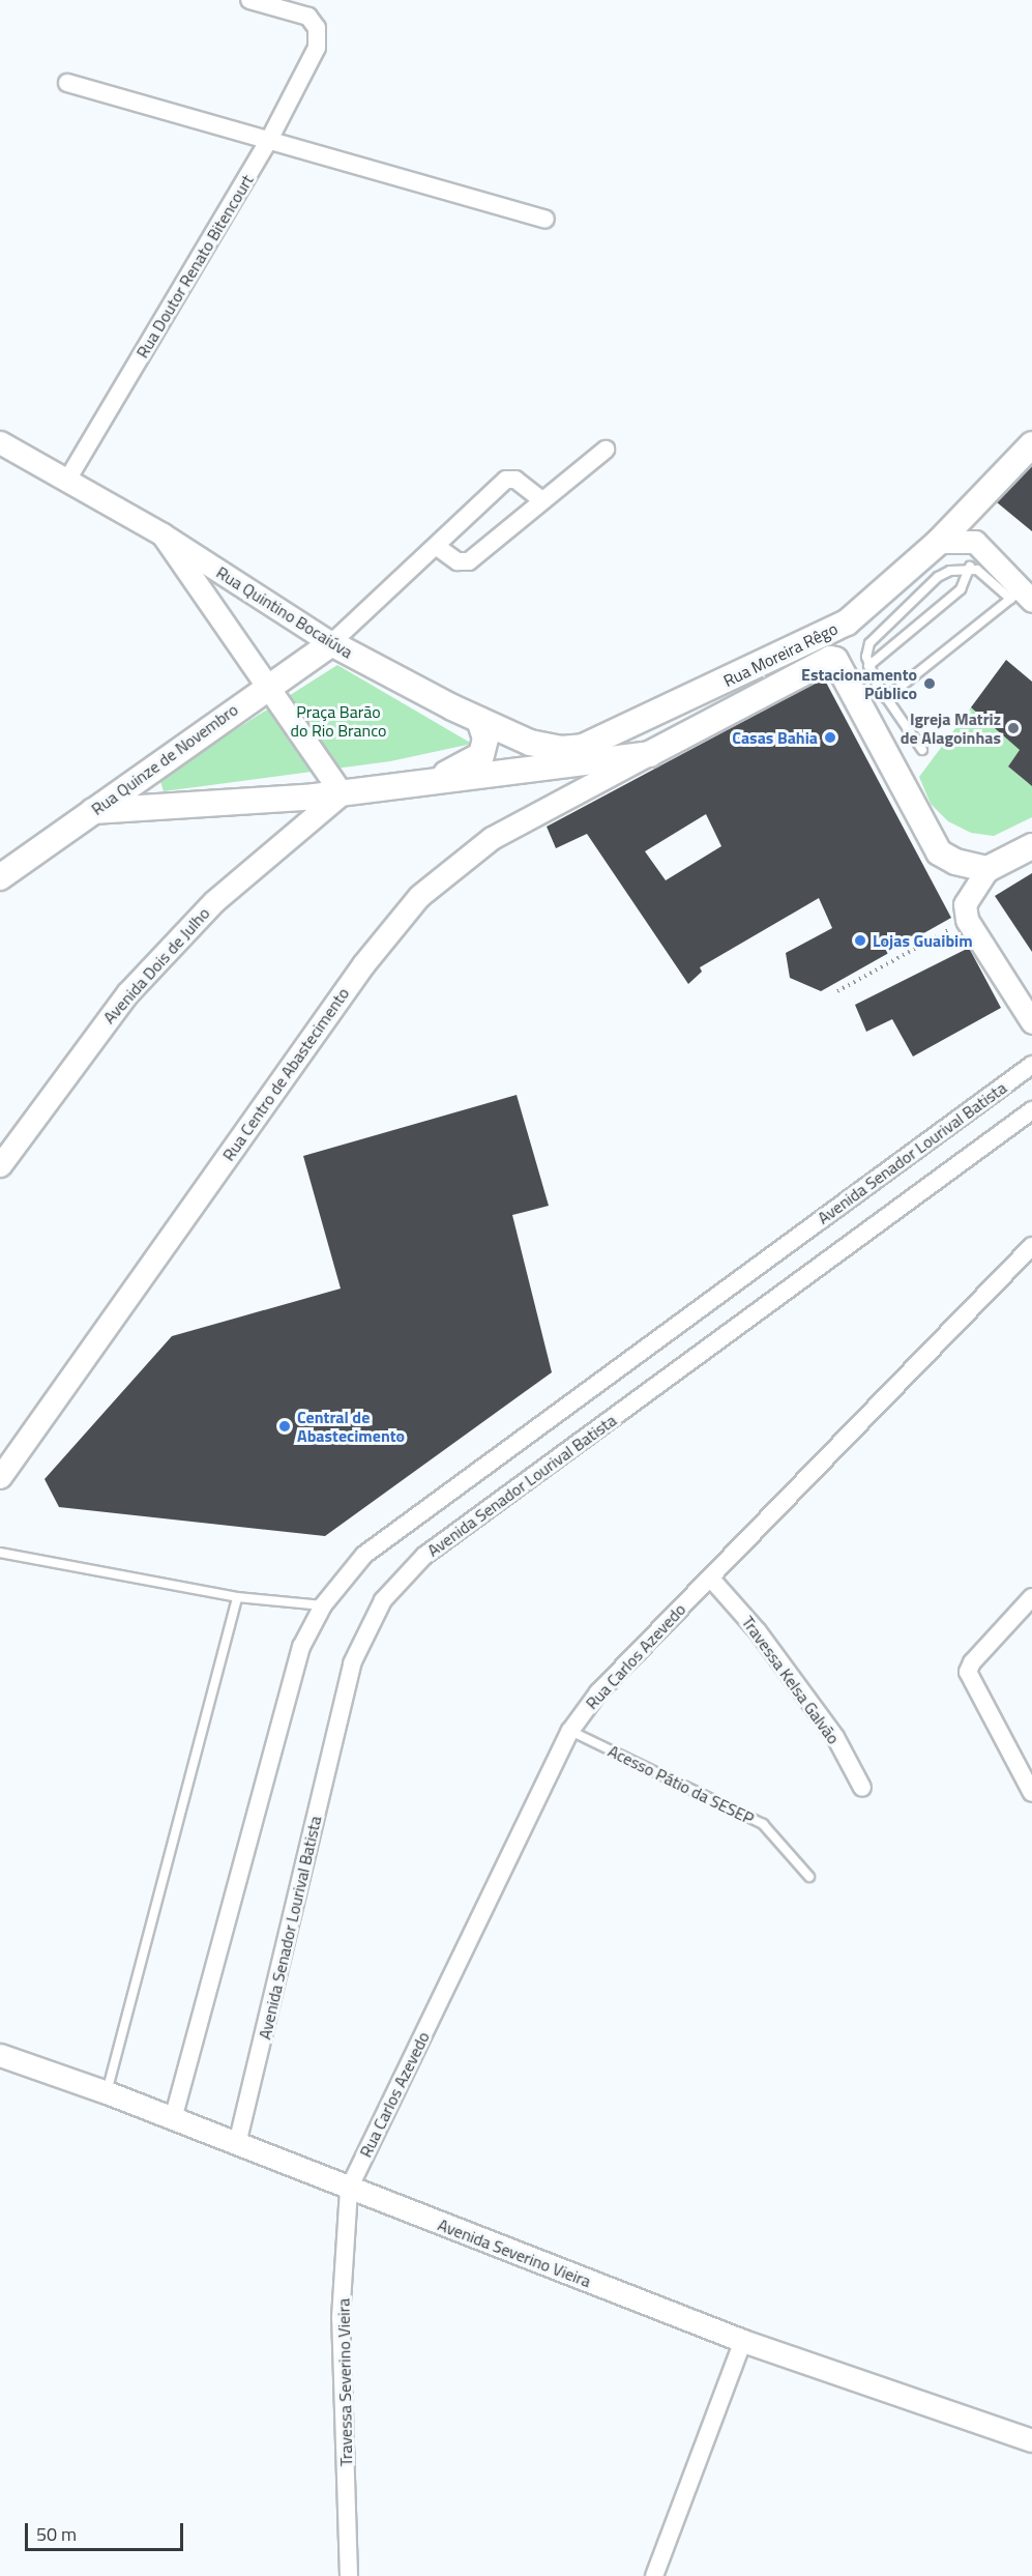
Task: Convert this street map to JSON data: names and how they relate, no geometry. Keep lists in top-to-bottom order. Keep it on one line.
{"streets":{"main road":["Rua Quintino Bocaiúva","Rua Moreira Rêgo","Rua Quinze de Novembro"],"street":["Rua Doutor Renato Bitencourt","Avenida Dois de Julho","Rua Centro de Abastecimento","Avenida Senador Lourival Batista","Rua Carlos Azevedo","Travessa Kelsa Galvão","Avenida Severino Vieira","Travessa Severino Vieira"],"lane":["Acesso Pátio da SESEP"]},"crossings":[["Rua Doutor Renato Bitencourt","Rua Quintino Bocaiúva"],["Rua Quintino Bocaiúva","Rua Moreira Rêgo"],["Rua Quintino Bocaiúva","Rua Quinze de Novembro"],["Rua Moreira Rêgo","Rua Centro de Abastecimento"],["Avenida Senador Lourival Batista","Avenida Severino Vieira"],["Rua Carlos Azevedo","Travessa Kelsa Galvão"],["Rua Carlos Azevedo","Acesso Pátio da SESEP"],["Rua Carlos Azevedo","Avenida Severino Vieira"],["Rua Carlos Azevedo","Travessa Severino Vieira"],["Avenida Severino Vieira","Travessa Severino Vieira"]],"parks":["Praça Barão do Rio Branco"],"places":["Estacionamento Público","Igreja Matriz de Alagoinhas","Casas Bahia","Lojas Guaibim","Central de Abastecimento"],"scale_bar":"50 m"}
